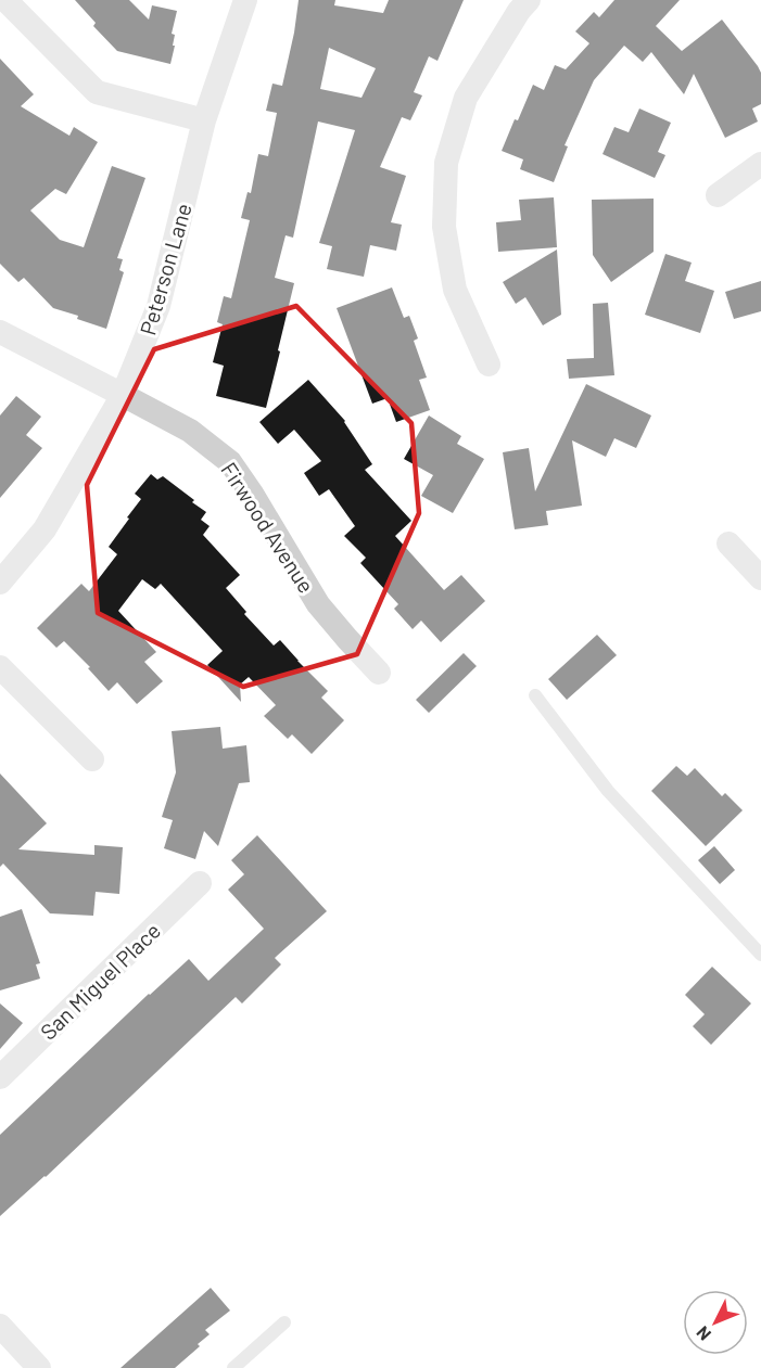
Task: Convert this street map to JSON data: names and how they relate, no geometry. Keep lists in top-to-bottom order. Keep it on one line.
{"streets":{"street":["Peterson Lane","Firwood Avenue","San Miguel Place"]},"crossings":[["Peterson Lane","Firwood Avenue"]],"north":"bottom left"}
